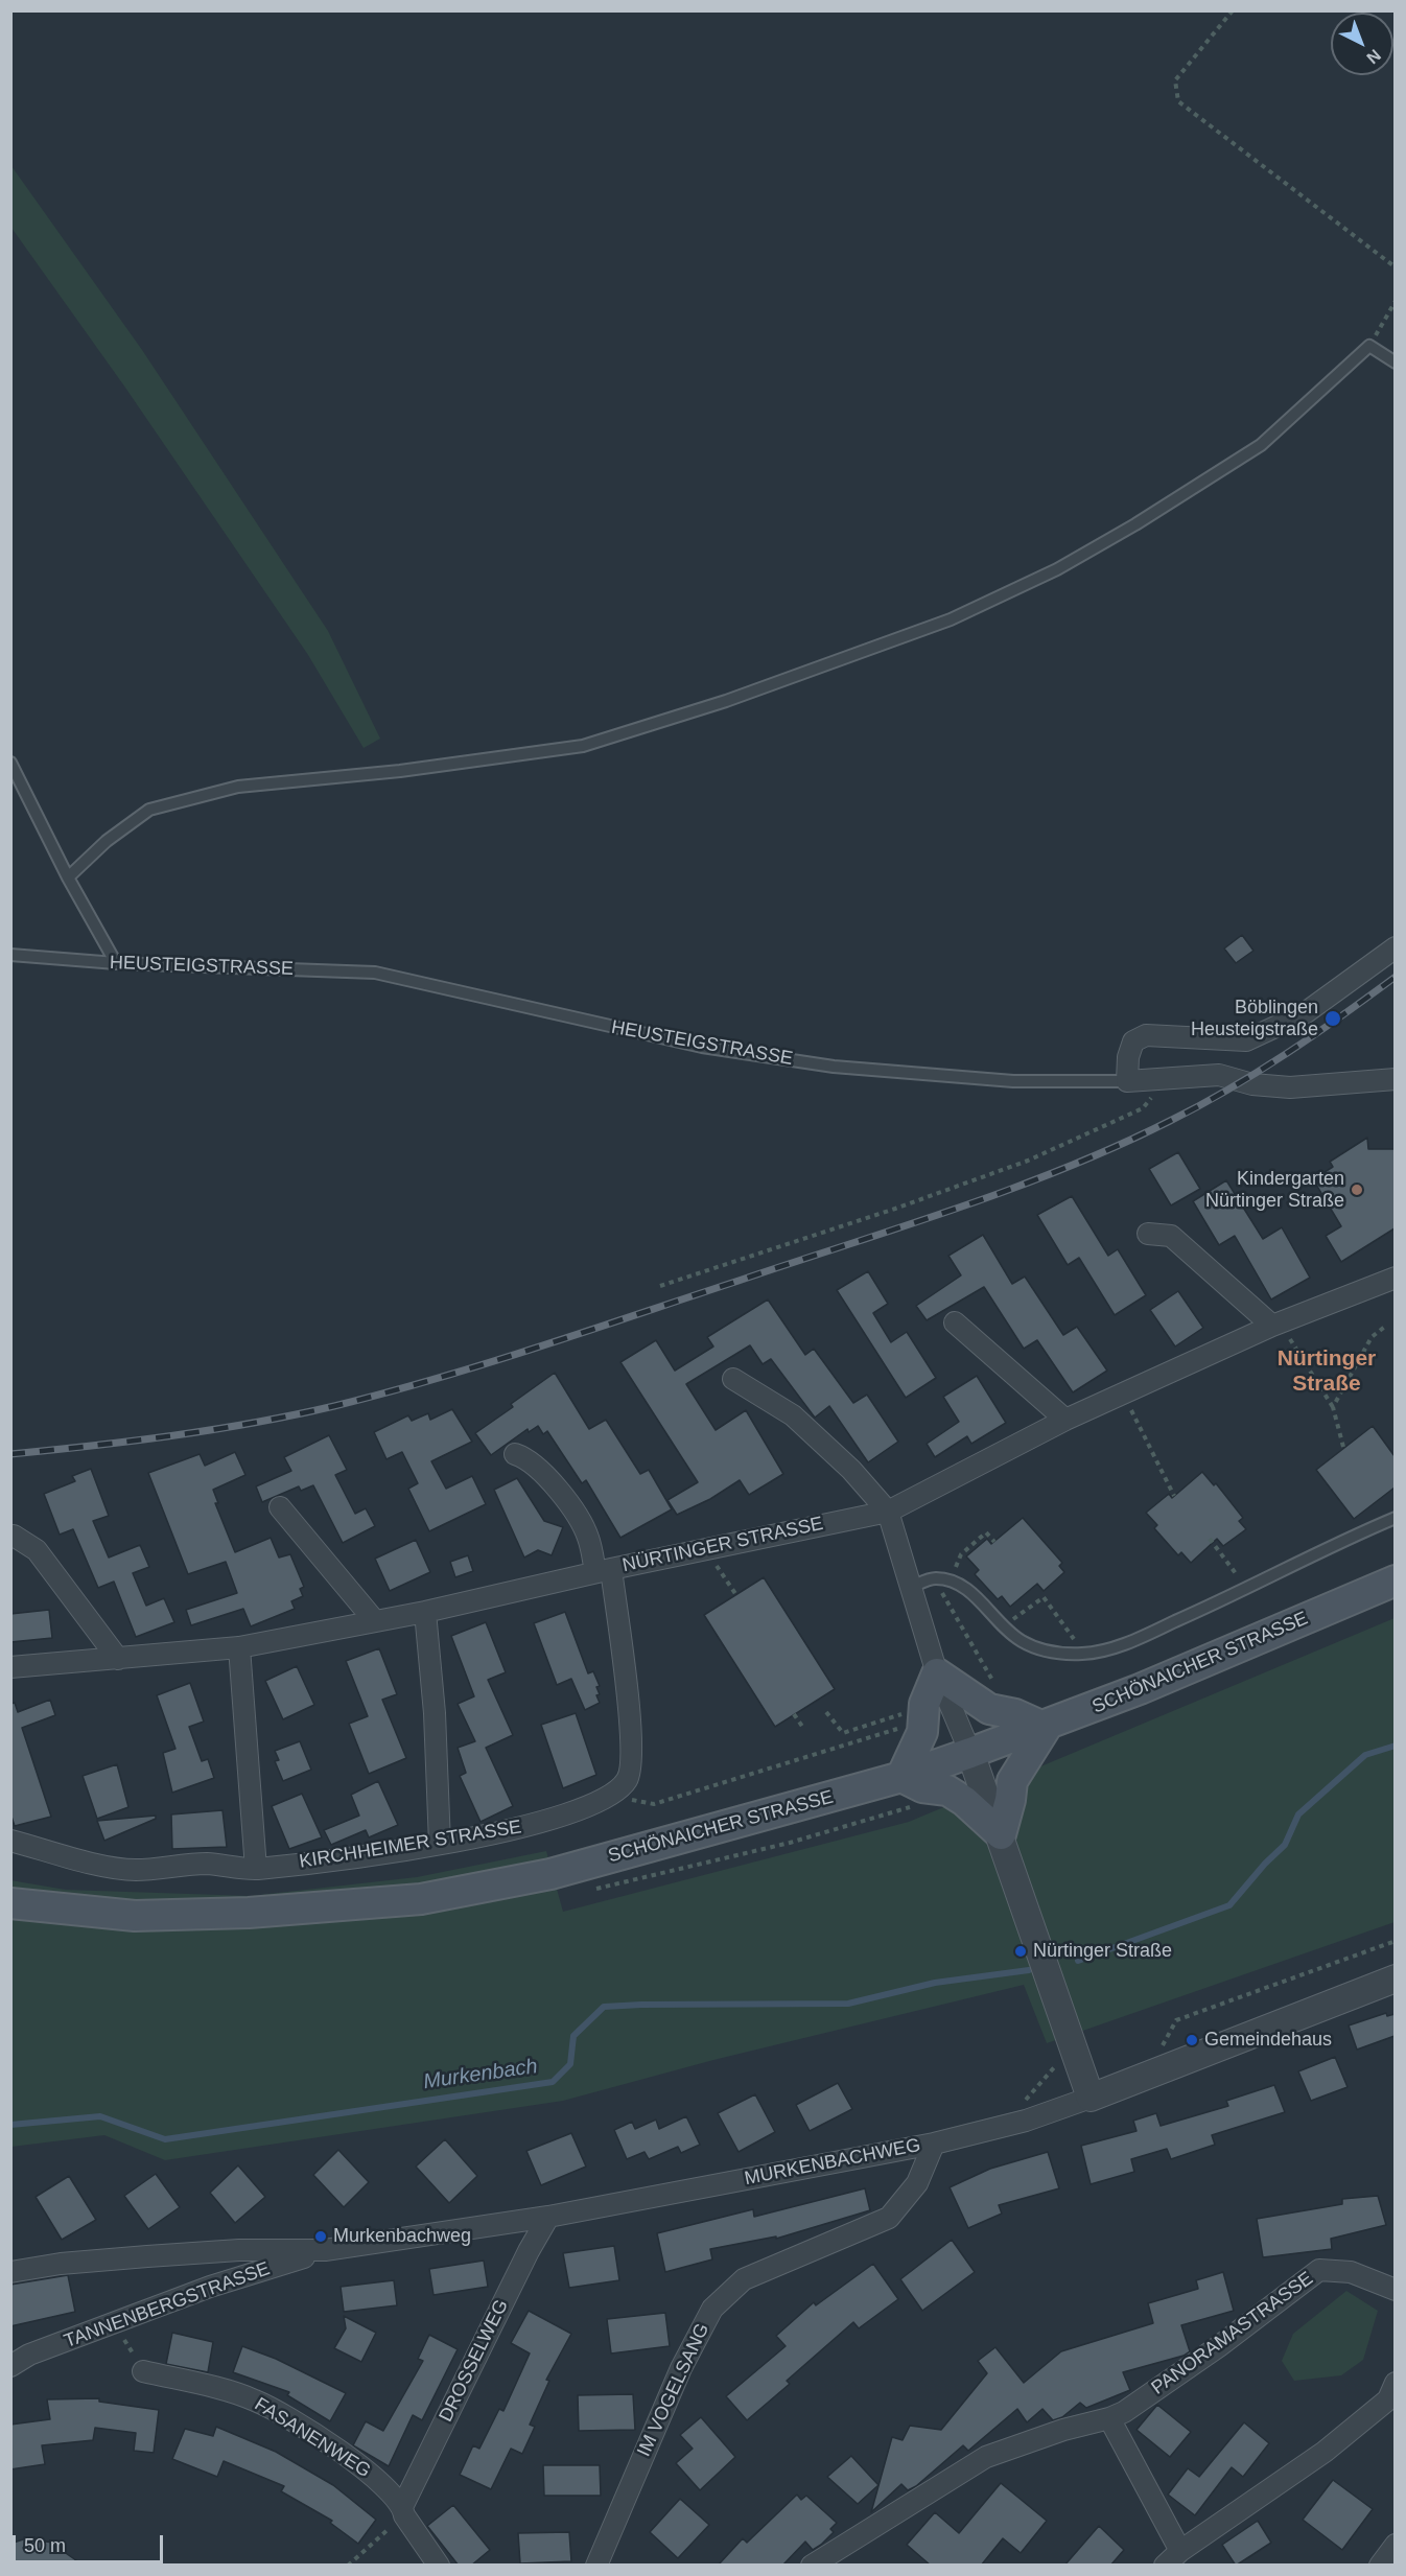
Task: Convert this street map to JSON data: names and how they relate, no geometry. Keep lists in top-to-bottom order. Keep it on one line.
{"streets":{"main road":["SCHÖNAICHER STRASSE"],"street":["HEUSTEIGSTRASSE","NÜRTINGER STRASSE","KIRCHHEIMER STRASSE","MURKENBACHWEG","TANNENBERGSTRASSE","PANORAMASTRASSE","DROSSELWEG","IM VOGELSANG","FASANENWEG"]},"crossings":[["NÜRTINGER STRASSE","KIRCHHEIMER STRASSE"],["MURKENBACHWEG","TANNENBERGSTRASSE"],["MURKENBACHWEG","DROSSELWEG"],["MURKENBACHWEG","IM VOGELSANG"],["DROSSELWEG","FASANENWEG"]],"districts":["Nürtinger Straße"],"water":["Murkenbach"],"places":["Böblingen Heusteigstraße","Kindergarten Nürtinger Straße","Nürtinger Straße","Gemeindehaus","Murkenbachweg"],"scale_bar":"50 m","north":"bottom right"}
